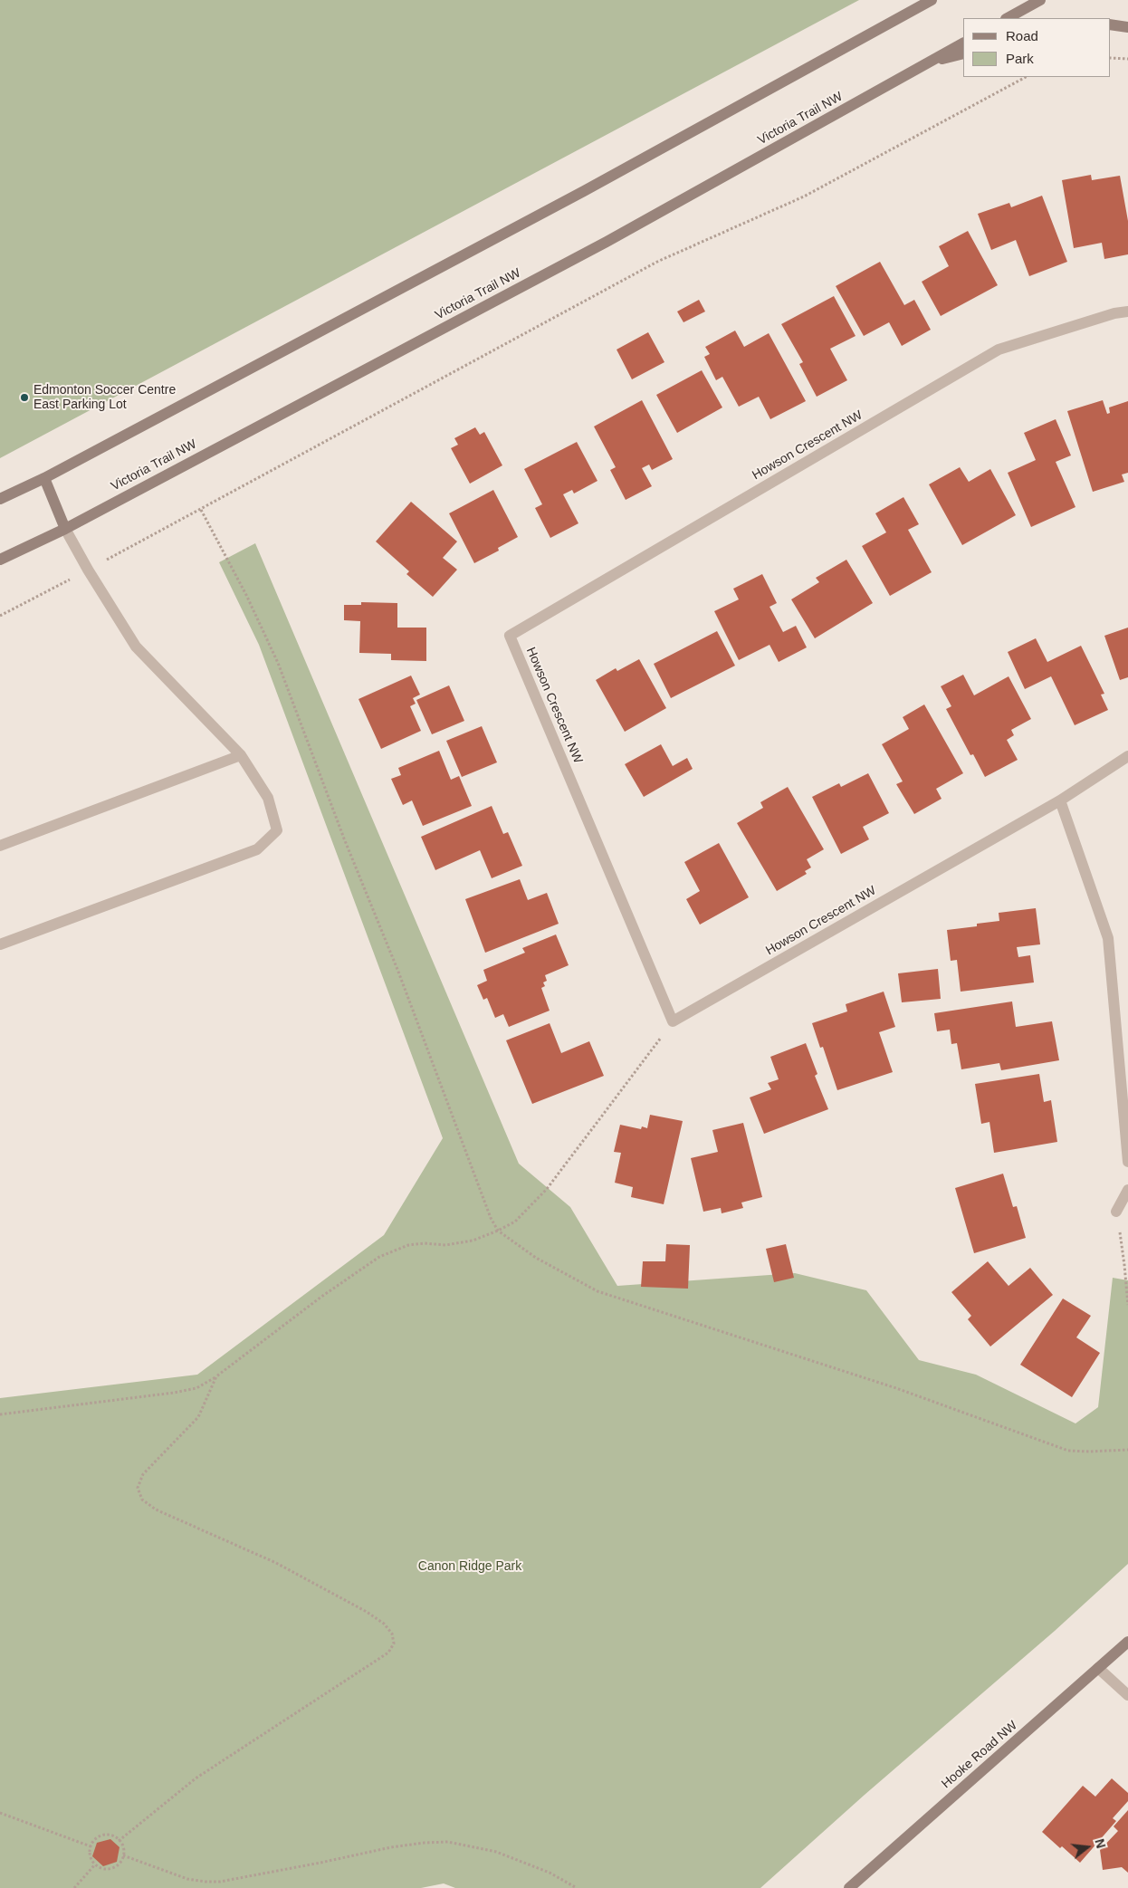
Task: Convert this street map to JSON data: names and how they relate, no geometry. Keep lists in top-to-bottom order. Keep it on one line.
{"streets":{"main road":["Victoria Trail NW","Hooke Road NW"],"street":["Howson Crescent NW"]},"parks":["Canon Ridge Park"],"places":["Edmonton Soccer Centre East Parking Lot"],"legend":["Road","Park"],"north":"right"}
